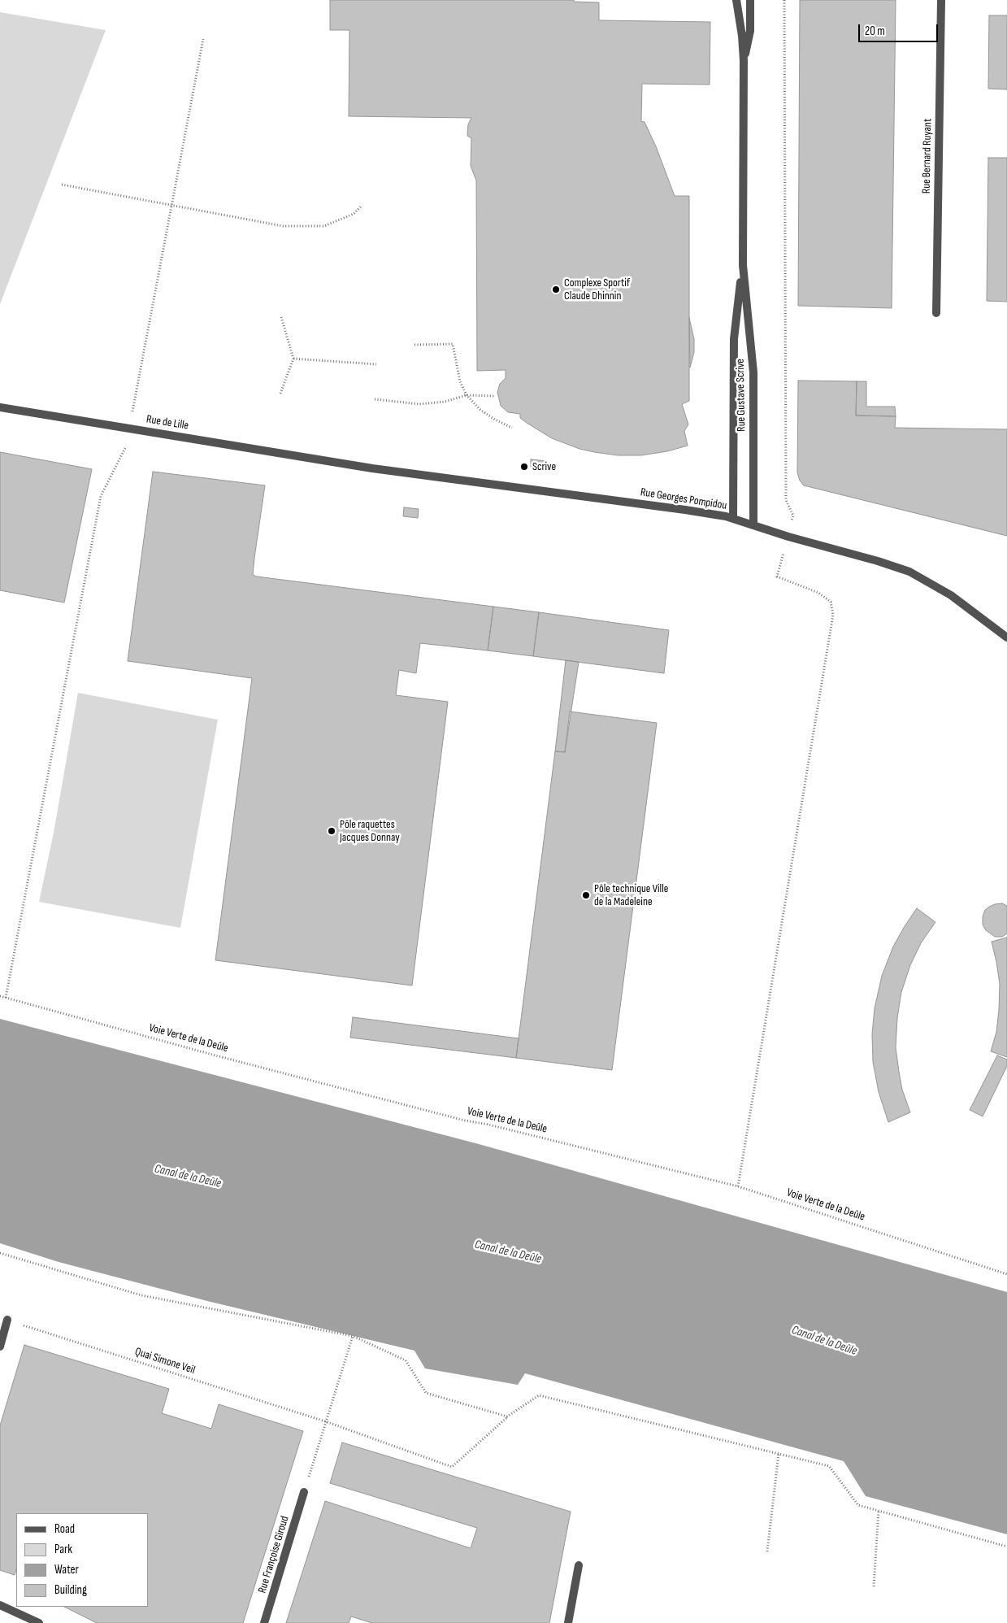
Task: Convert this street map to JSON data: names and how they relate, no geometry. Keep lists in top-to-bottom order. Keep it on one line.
{"streets":{"street":["Rue Bernard Ruyant","Rue Gustave Scrive","Rue de Lille","Rue Georges Pompidou","Rue Françoise Giroud"],"path":["Voie Verte de la Deûle","Quai Simone Veil"]},"crossings":[["Rue Gustave Scrive","Rue Georges Pompidou"],["Rue de Lille","Rue Georges Pompidou"]],"water":["Canal de la Deûle"],"places":["Complexe Sportif Claude Dhinnin","Scrive","Pôle raquettes Jacques Donnay","Pôle technique Ville de la Madeleine"],"legend":["Road","Park","Water","Building"],"scale_bar":"20 m"}
